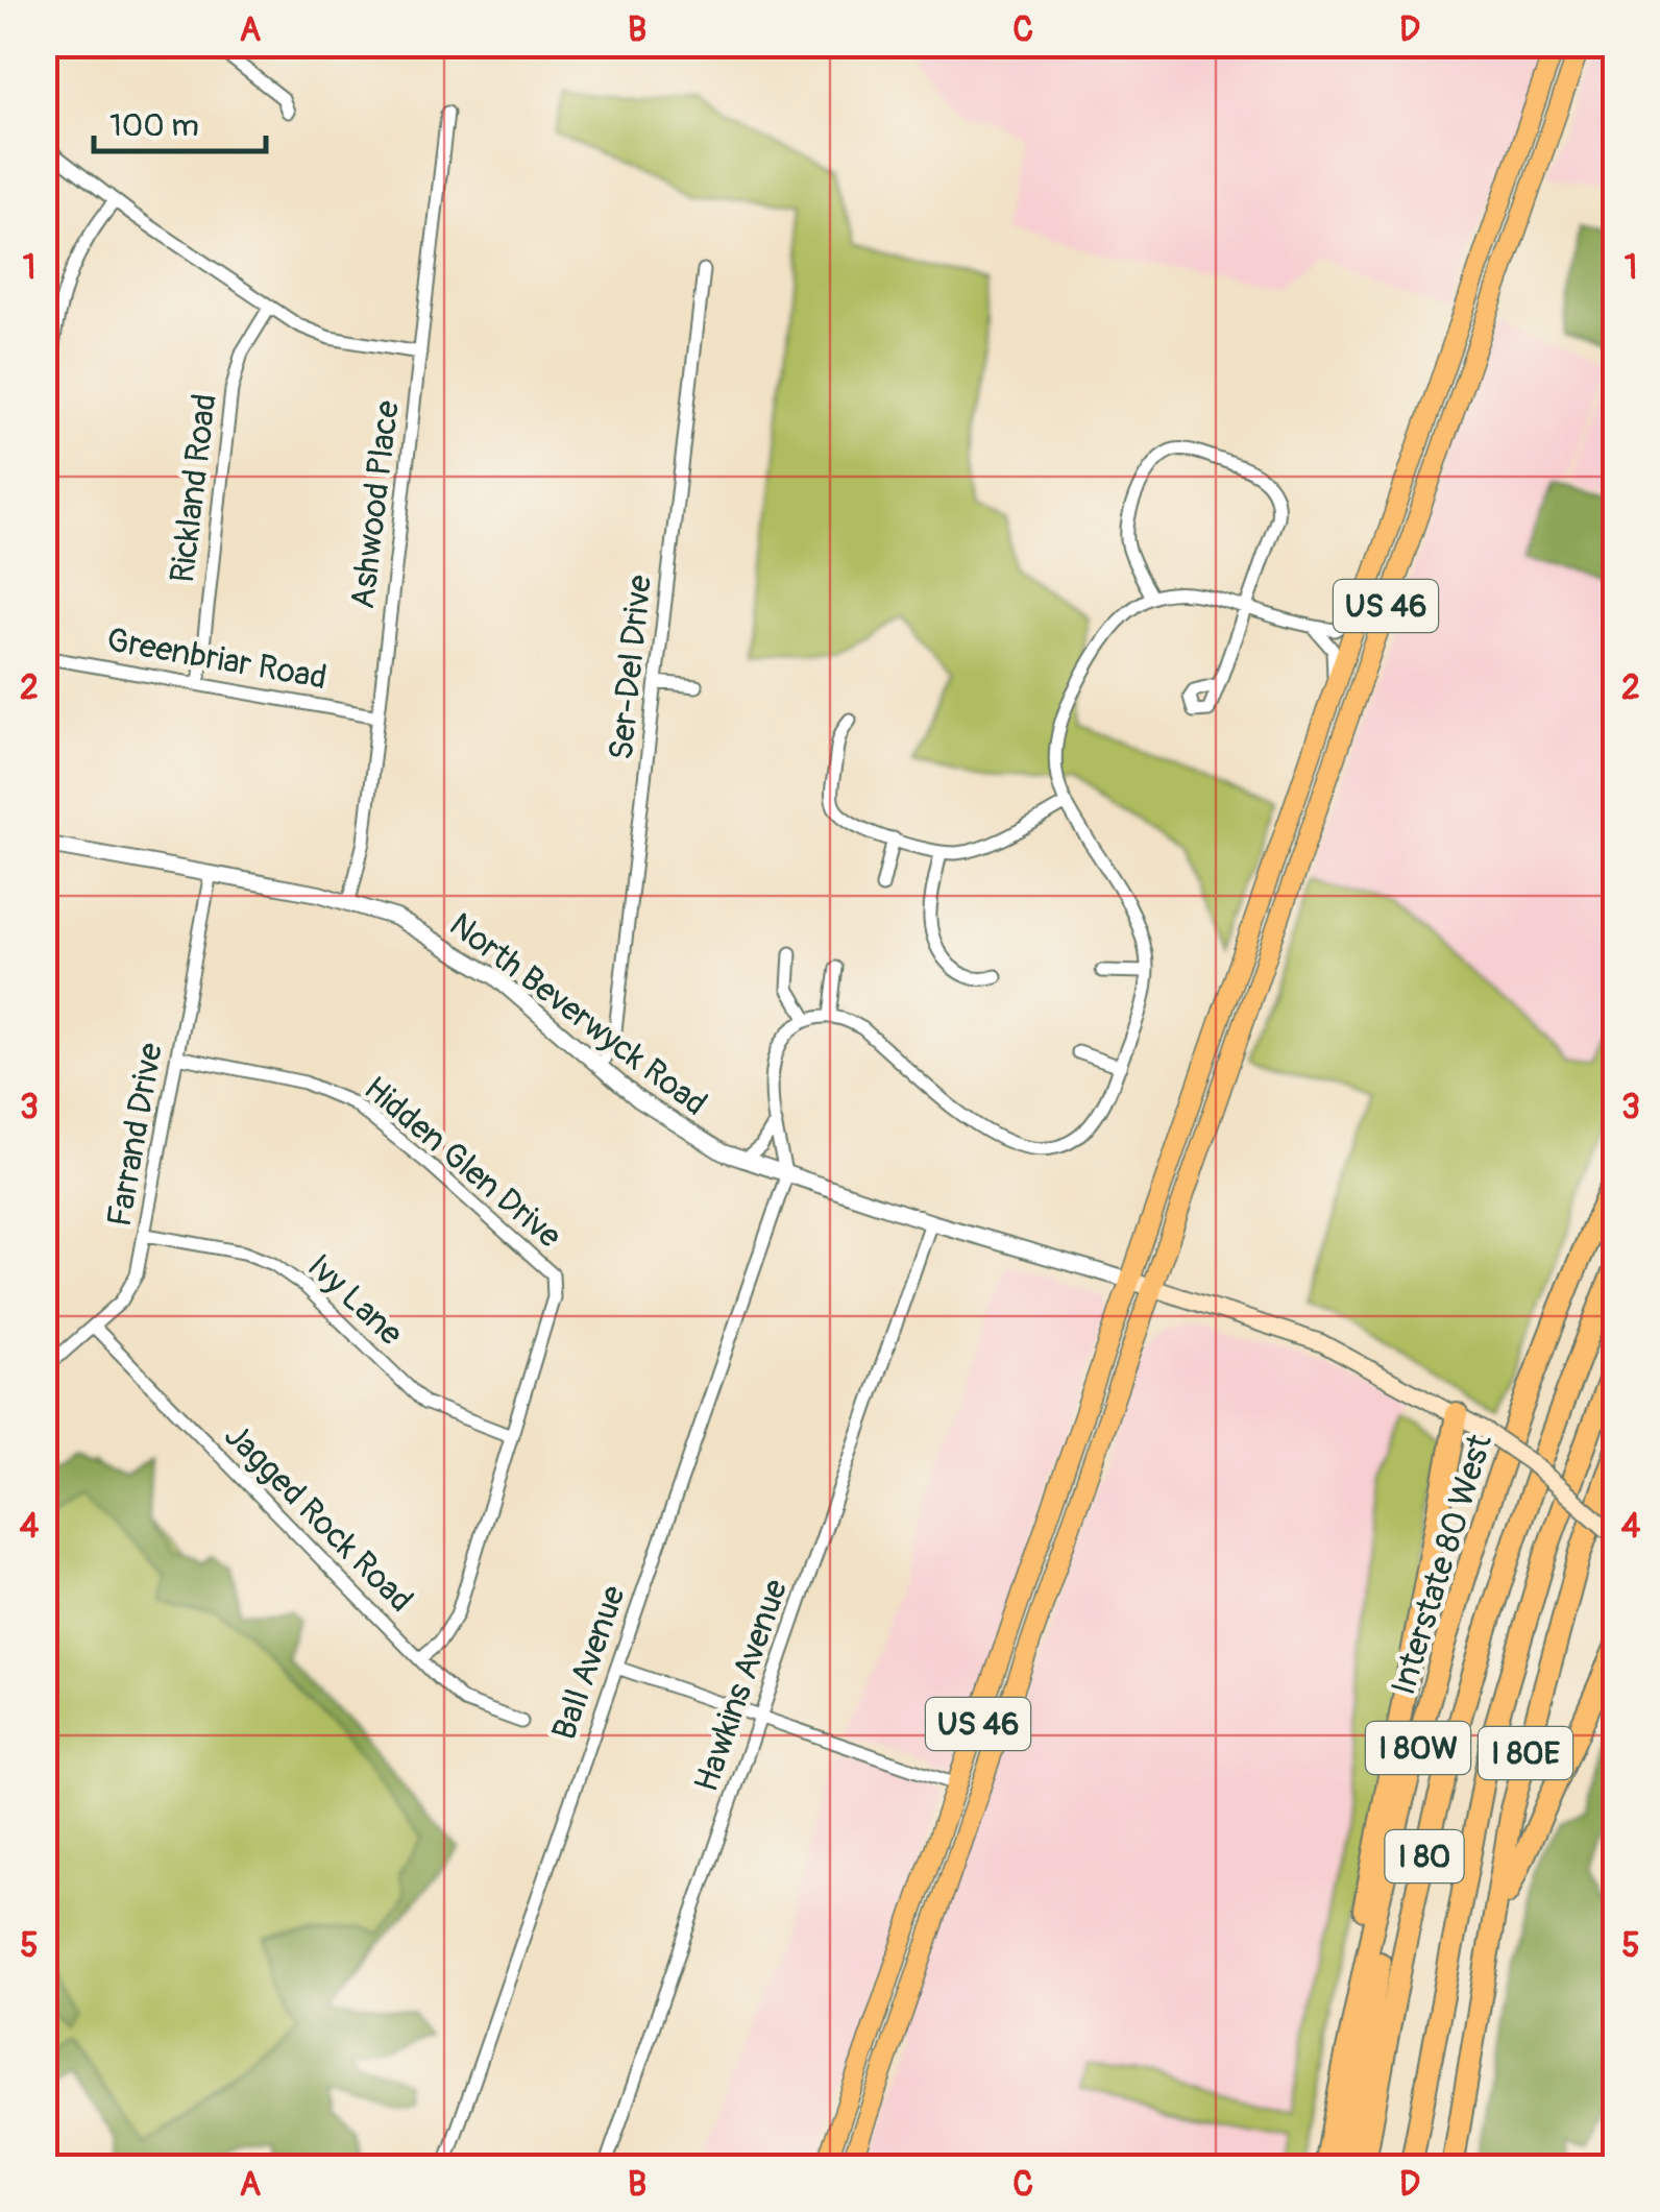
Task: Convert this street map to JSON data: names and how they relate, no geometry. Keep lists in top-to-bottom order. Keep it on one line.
{"streets":{"highway":["US 46","Interstate 80 West","I 80W","I 80E","I 80"],"street":["Rickland Road","Ashwood Place","Greenbriar Road","Ser-Del Drive","North Beverwyck Road","Farrand Drive","Hidden Glen Drive","Ivy Lane","Jagged Rock Road","Ball Avenue","Hawkins Avenue"]},"crossings":[["Rickland Road","Greenbriar Road"],["Ashwood Place","Greenbriar Road"],["Ashwood Place","North Beverwyck Road"],["US 46","North Beverwyck Road"],["Ser-Del Drive","North Beverwyck Road"],["North Beverwyck Road","Farrand Drive"],["North Beverwyck Road","Ball Avenue"],["North Beverwyck Road","Hawkins Avenue"],["Farrand Drive","Hidden Glen Drive"],["Farrand Drive","Ivy Lane"],["Farrand Drive","Jagged Rock Road"],["Hidden Glen Drive","Ivy Lane"],["Hidden Glen Drive","Jagged Rock Road"]],"scale_bar":"100 m","grid":{"columns":["A","B","C","D"],"rows":["1","2","3","4","5"]}}
